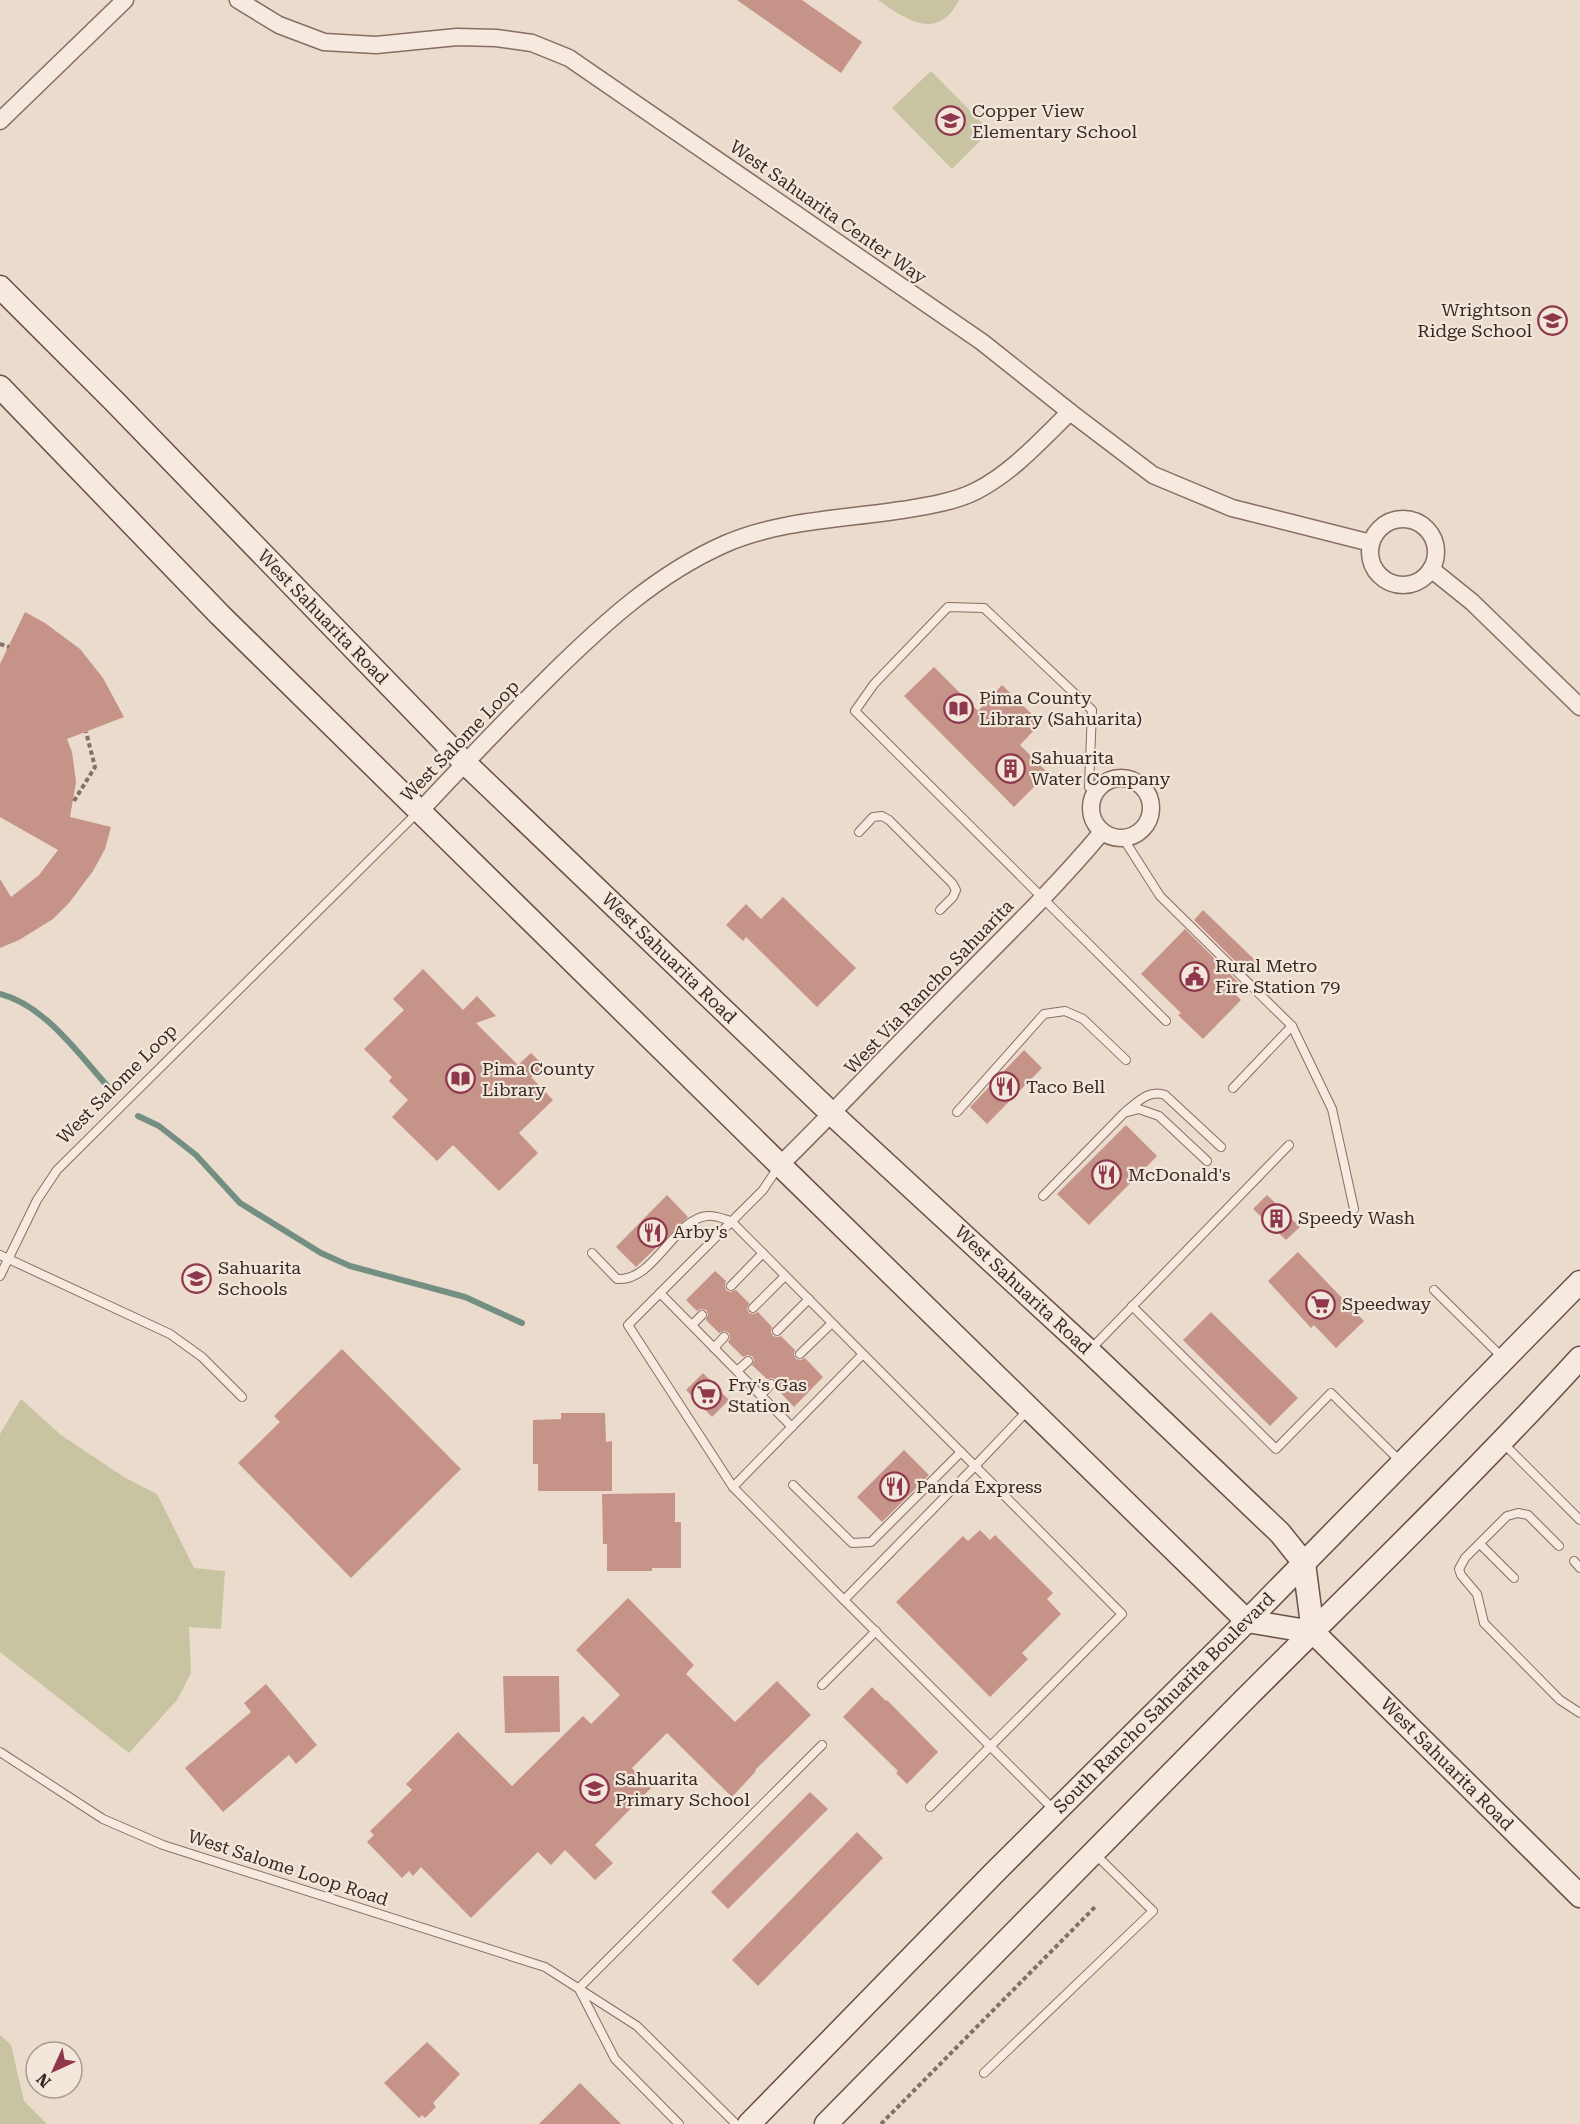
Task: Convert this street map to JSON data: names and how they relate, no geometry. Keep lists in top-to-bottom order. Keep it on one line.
{"streets":{"main road":["West Sahuarita Road","South Rancho Sahuarita Boulevard"],"street":["West Sahuarita Center Way","West Salome Loop","West Via Rancho Sahuarita"],"lane":["West Salome Loop Road"]},"crossings":[["West Sahuarita Center Way","West Salome Loop"],["West Sahuarita Road","West Salome Loop"],["West Sahuarita Road","West Via Rancho Sahuarita"],["West Sahuarita Road","South Rancho Sahuarita Boulevard"]],"places":{"school or university":["Copper View Elementary School","Wrightson Ridge School","Sahuarita Schools","Sahuarita Primary School"],"library":["Pima County Library (Sahuarita)","Pima County Library"],"building":["Sahuarita Water Company","Speedy Wash"],"public building":["Rural Metro Fire Station 79"],"restaurant":["Taco Bell","McDonald's","Arby's","Panda Express"],"supermarket":["Speedway","Fry's Gas Station"]},"north":"bottom left"}
